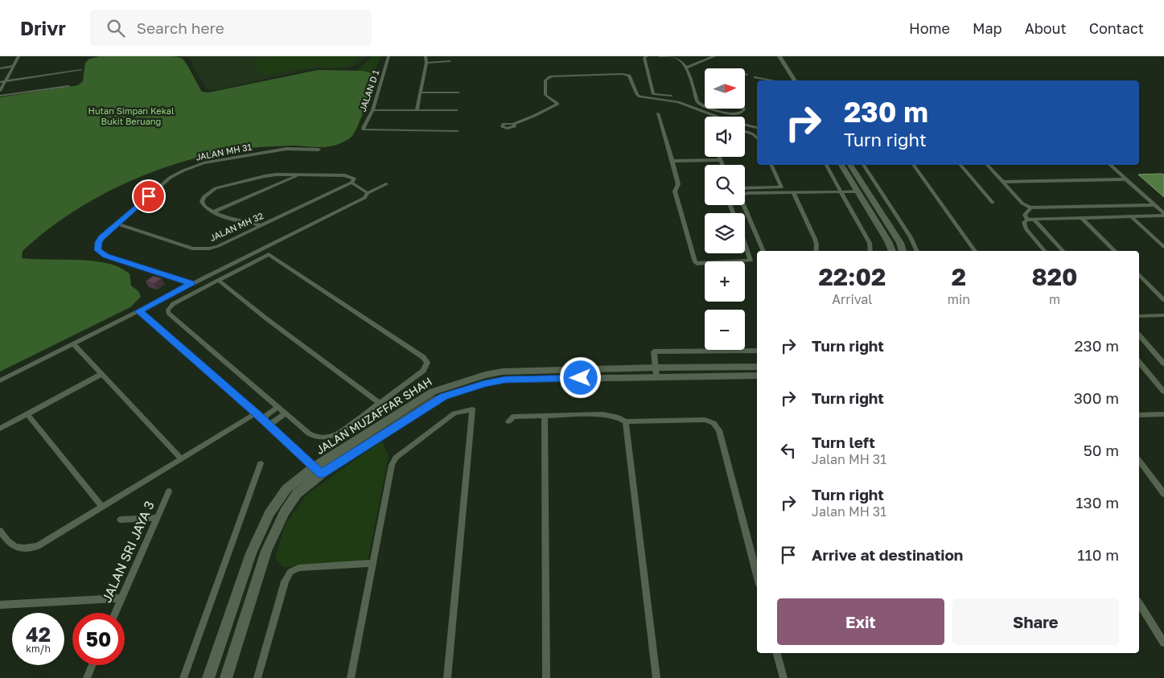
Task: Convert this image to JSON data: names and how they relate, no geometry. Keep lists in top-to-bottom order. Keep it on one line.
{"streets":{"main road":["JALAN MUZAFFAR SHAH"],"street":["JALAN D 1","JALAN MH 31","JALAN MH 32","JALAN SRI JAYA 3"]},"crossings":[["JALAN MH 31","JALAN MH 32"]],"parks":["Hutan Simpan Kekal Bukit Beruang"],"north":"right","page":{"header":"Drivr","search":"Search here","nav":["Home","Map","About","Contact"],"map_buttons":["+","−"],"turn":["230 m","Turn right"],"eta":["22:02","Arrival","2","min","820","m"],"list":[{"name":"Turn right","value":"230 m"},{"name":"Turn right","value":"300 m"},{"name":"Turn left","note":"Jalan MH 31","value":"50 m"},{"name":"Turn right","note":"Jalan MH 31","value":"130 m"},{"name":"Arrive at destination","value":"110 m"}],"buttons":["Exit","Share"],"speed":"42 km/h","limit":"50"}}
